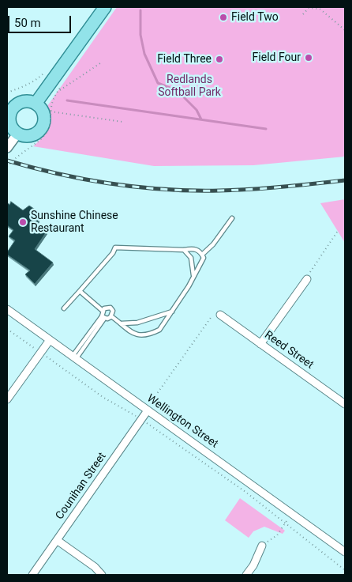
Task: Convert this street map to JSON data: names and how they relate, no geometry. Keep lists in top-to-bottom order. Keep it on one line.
{"streets":{"street":["Reed Street","Wellington Street","Counihan Street"]},"crossings":[["Wellington Street","Counihan Street"]],"parks":["Redlands Softball Park"],"places":["Field Two","Field Four","Field Three","Sunshine Chinese Restaurant"],"scale_bar":"50 m"}
